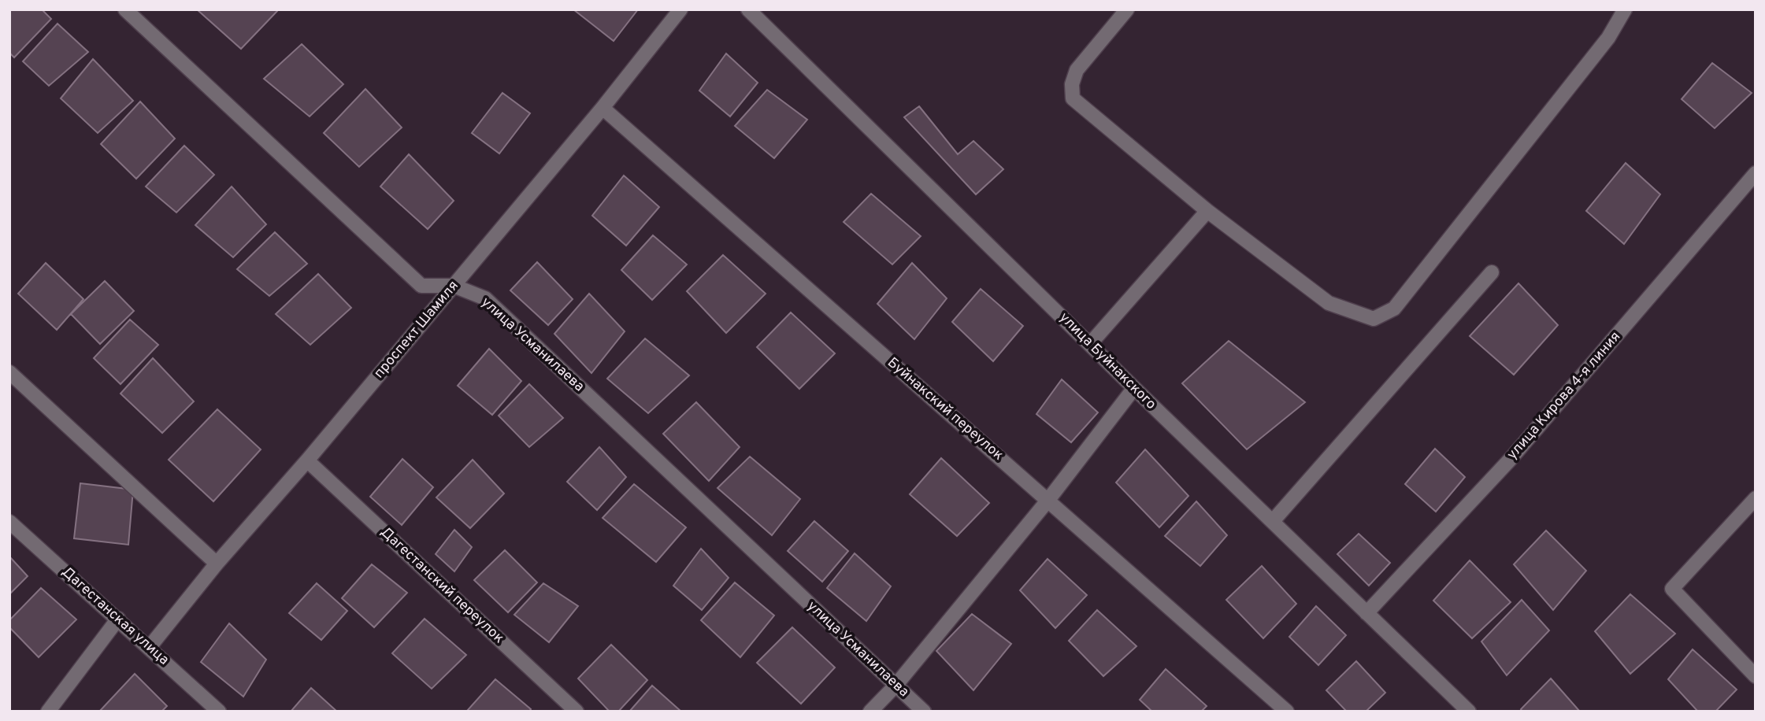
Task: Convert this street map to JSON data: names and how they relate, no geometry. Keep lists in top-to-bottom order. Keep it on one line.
{"streets":{"street":["проспект Шамиля","улица Усманилаева","улица Буйнакского","улица Кирова 4-я линия","Буйнакский переулок","Дагестанский переулок","Дагестанская улица"]},"crossings":[["проспект Шамиля","улица Усманилаева"],["проспект Шамиля","Буйнакский переулок"],["проспект Шамиля","Дагестанский переулок"],["проспект Шамиля","Дагестанская улица"],["улица Буйнакского","улица Кирова 4-я линия"]]}
